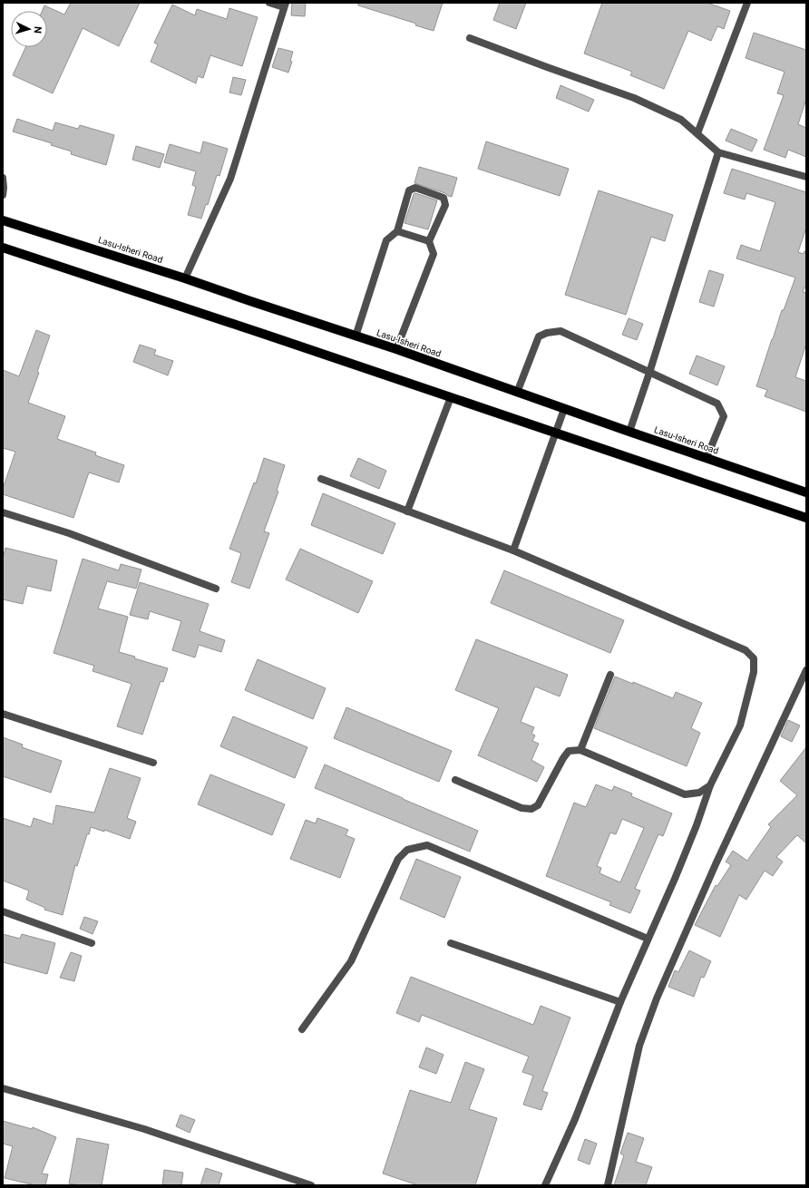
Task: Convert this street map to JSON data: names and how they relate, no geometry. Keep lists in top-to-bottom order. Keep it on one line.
{"streets":{"main road":["Lasu-Isheri Road"]},"north":"right"}
